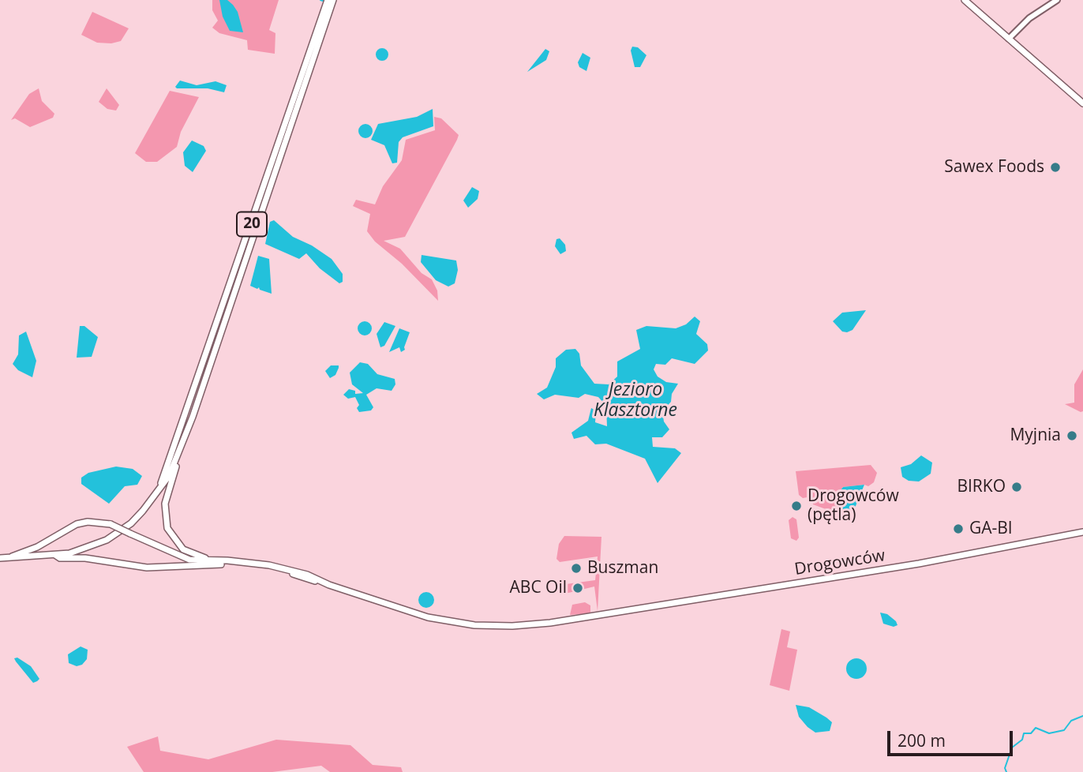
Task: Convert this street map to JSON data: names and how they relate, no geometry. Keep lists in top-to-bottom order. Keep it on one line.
{"streets":{"main road":["20","Drogowców"]},"water":["Jezioro Klasztorne"],"places":["Sawex Foods","Myjnia","BIRKO","Drogowców (pętla)","GA-BI","Buszman","ABC Oil"],"scale_bar":"200 m"}
